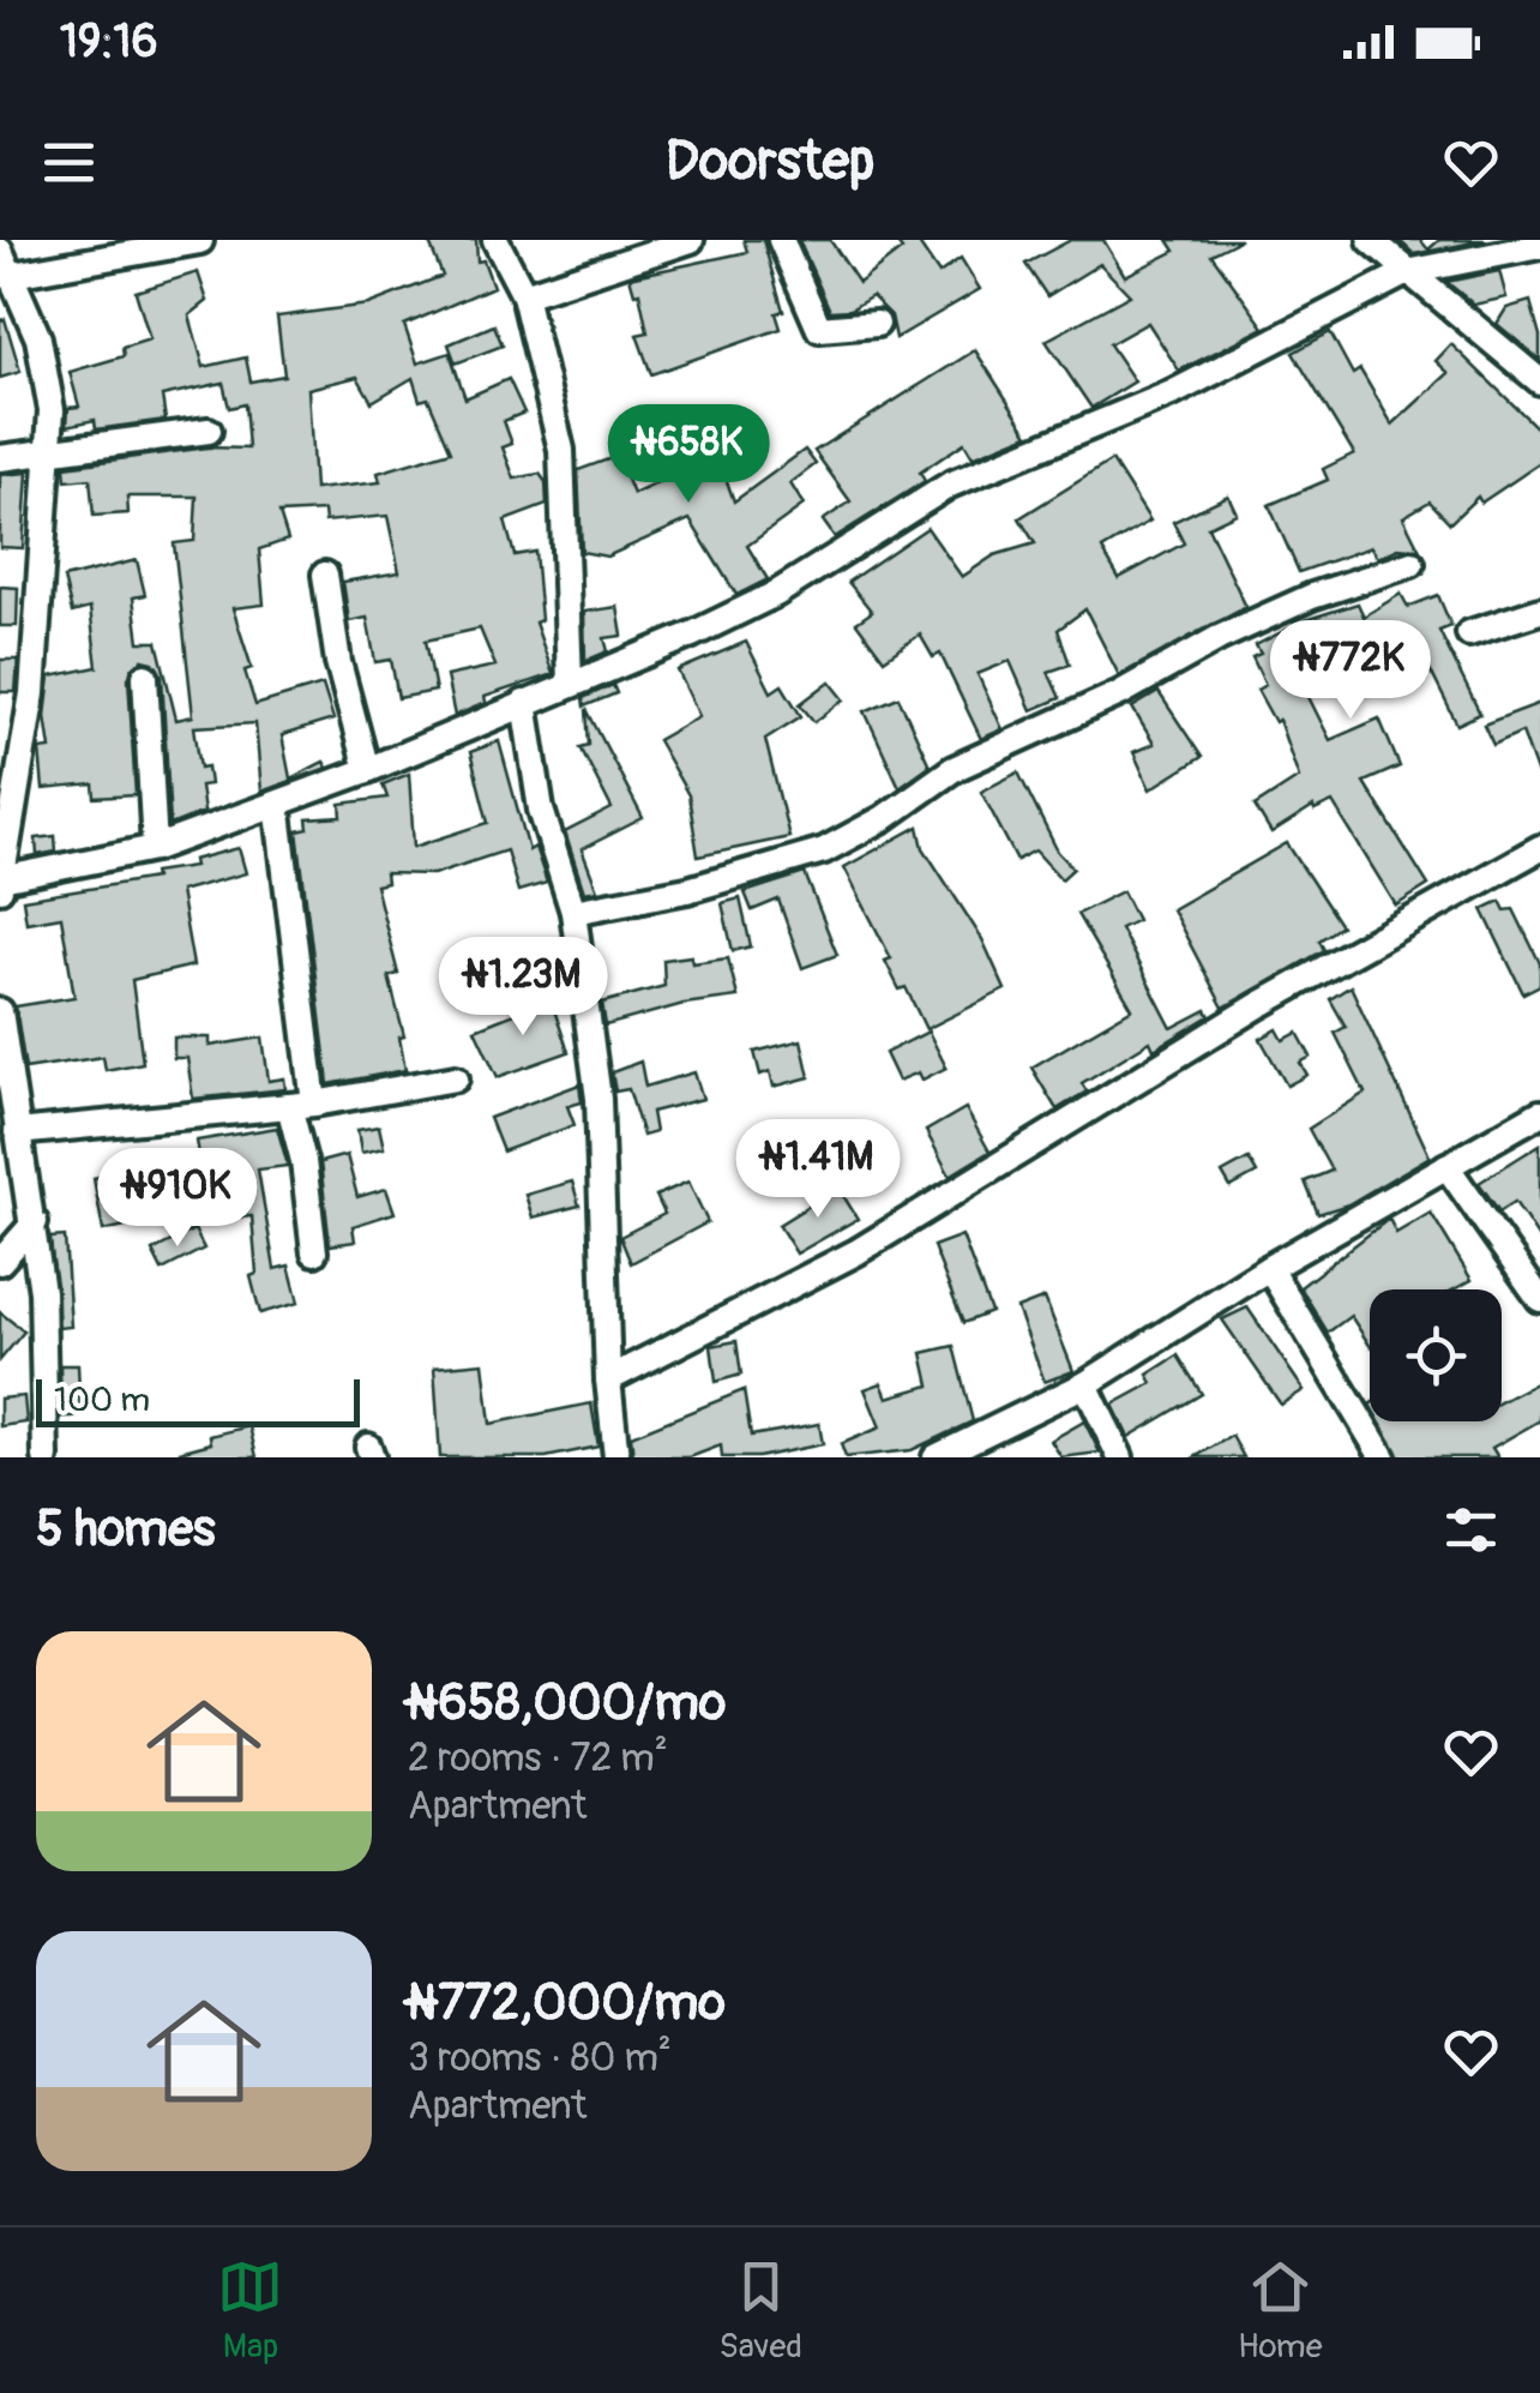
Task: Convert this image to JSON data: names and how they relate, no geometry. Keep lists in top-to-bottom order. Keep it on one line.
{"scale_bar":"100 m","page":{"status":"19:16","header":"Doorstep","price":["₦658K","₦772K","₦1.23M","₦1.41M","₦910K"],"scale":"100 m","heading":"5 homes","list":[{"name":"₦658,000/mo","note":"2 rooms · 72 m² · Apartment"},{"name":"₦772,000/mo","note":"3 rooms · 80 m² · Apartment"}],"tabs":["Map","Saved","Home"]}}
